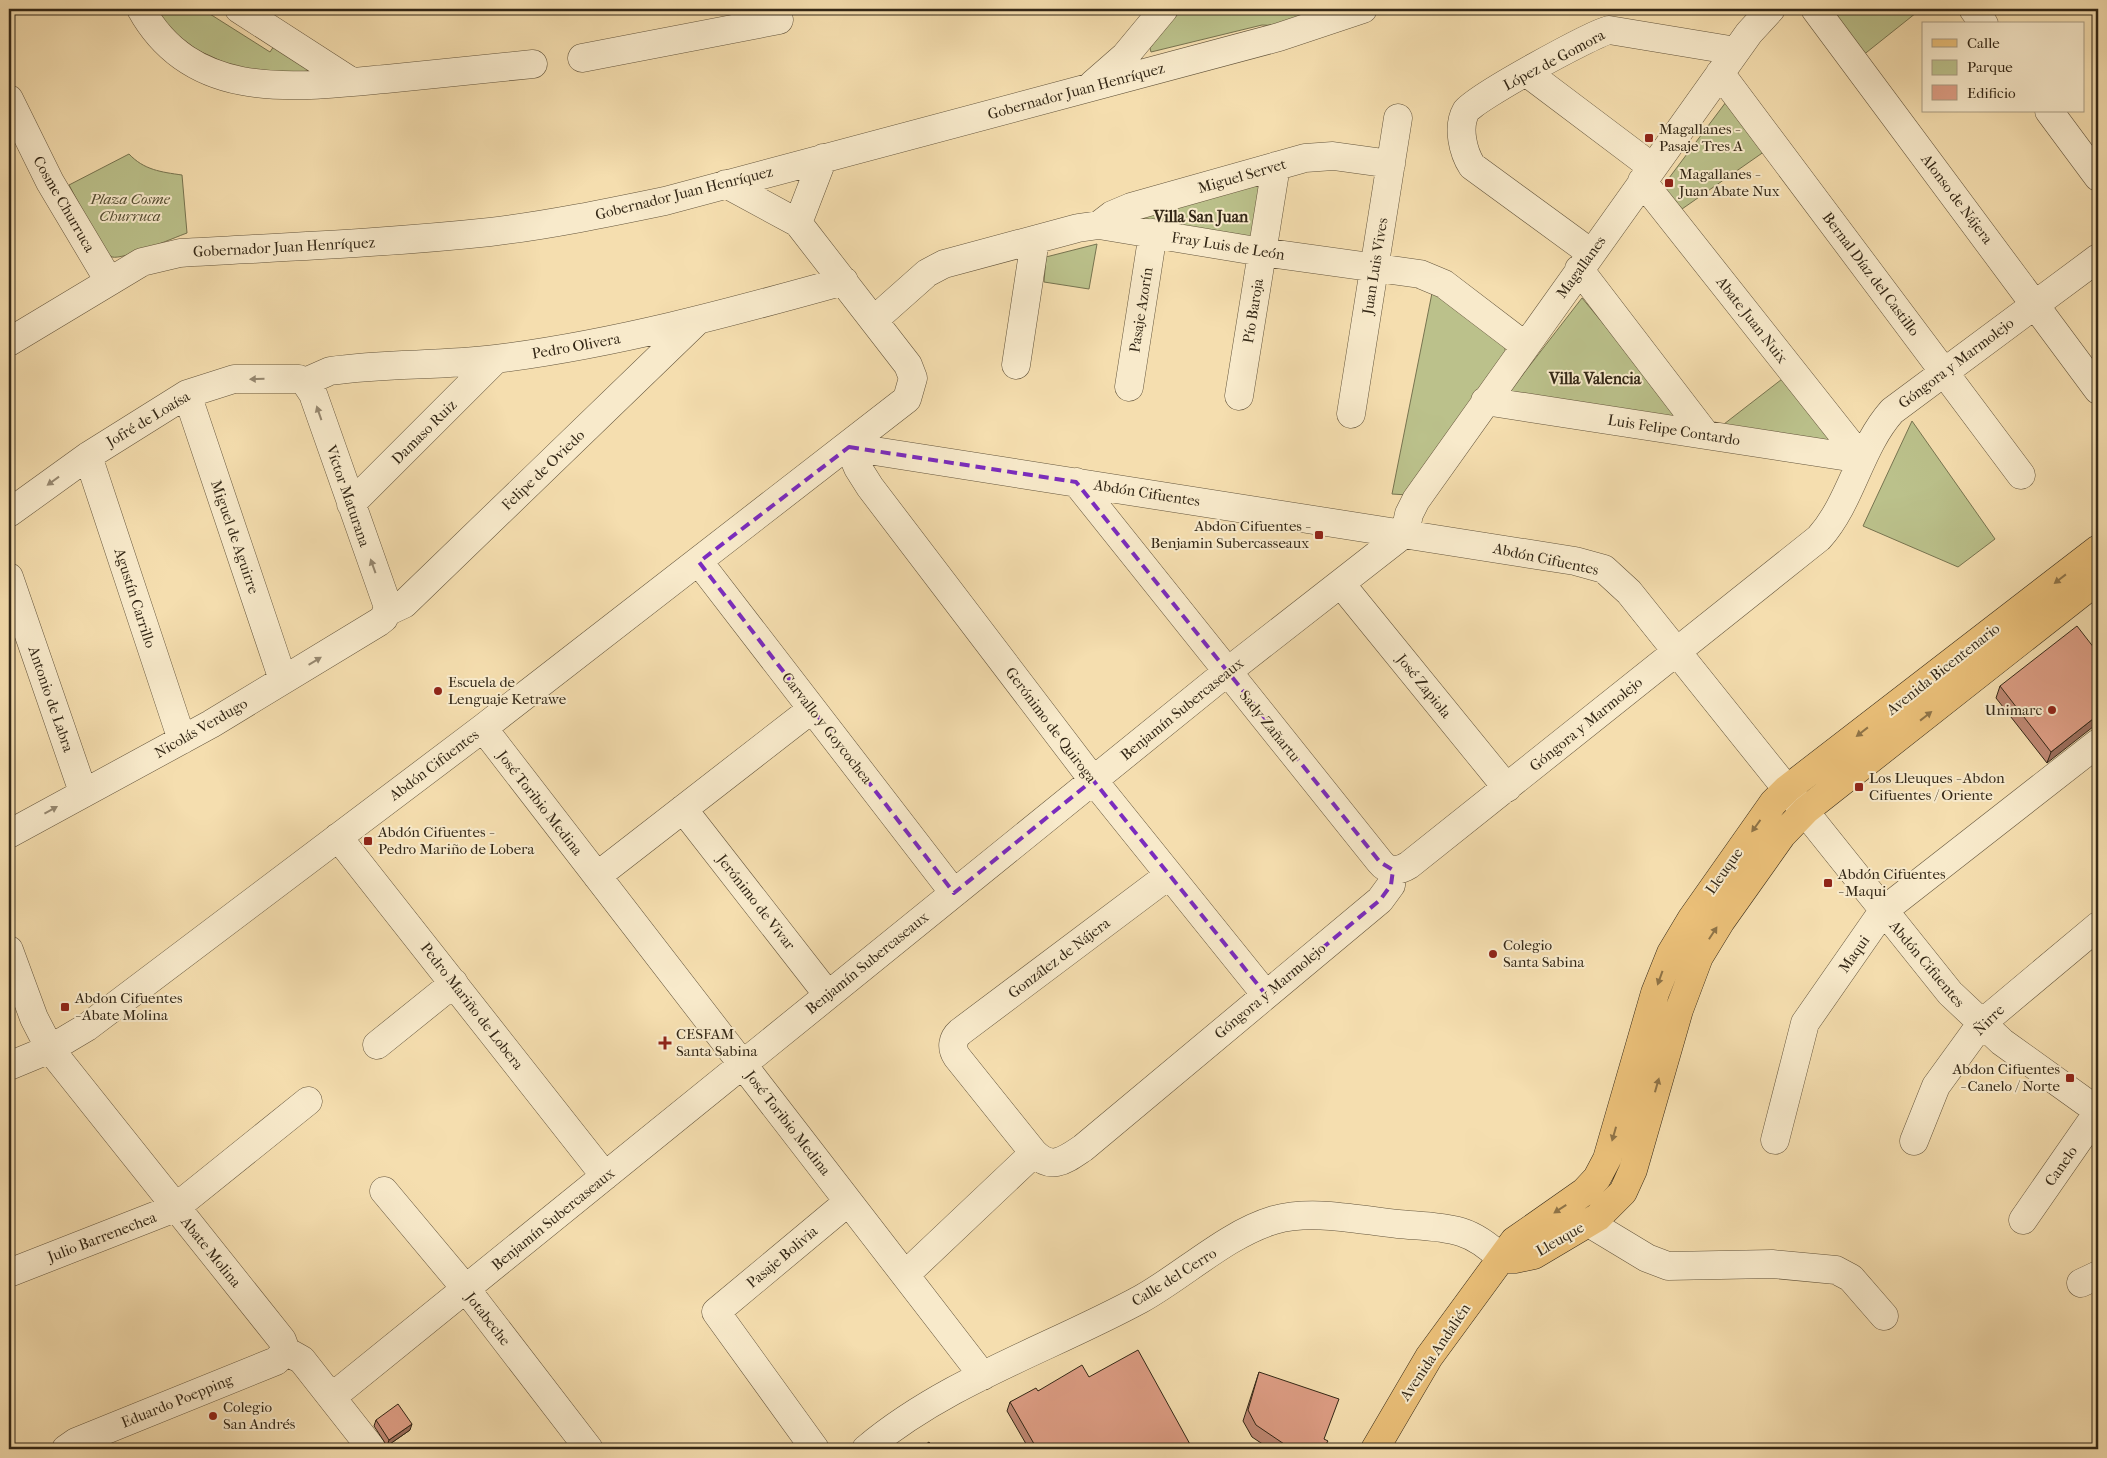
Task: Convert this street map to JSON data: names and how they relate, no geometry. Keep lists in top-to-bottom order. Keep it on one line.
{"streets":{"main road":["Avenida Bicentenario","Lleuque","Avenida Andalién"],"street":["López de Gomora","Gobernador Juan Henríquez","Miguel Servet","Alonso de Nájera","Cosme Churruca","Fray Luis de León","Juan Luis Vives","Magallanes","Bernal Díaz del Castillo","Pasaje Azorín","Pío Baroja","Abate Juan Nuix","Pedro Olivera","Góngora y Marmolejo","Jofré de Loaísa","Luis Felipe Contardo","Damaso Ruiz","Felipe de Oviedo","Abdón Cifuentes","Víctor Maturana","Miguel de Aguirre","Agustín Carrillo","José Zapiola","Antonio de Labra","Benjamín Subercaseaux","Gerónimo de Quiroga","Sady Zañartu","Nicolás Verdugo","Carvallo y Goycochea","José Toribio Medina","Jerónimo de Vivar","Maqui","González de Nájera","Pedro Mariño de Lobera","Ñirre","Canelo","Julio Barrenechea","Abate Molina","Pasaje Bolivia","Calle del Cerro","Jotabeche","Eduardo Poepping"]},"crossings":[["López de Gomora","Magallanes"],["López de Gomora","Abate Juan Nuix"],["Gobernador Juan Henríquez","Cosme Churruca"],["Gobernador Juan Henríquez","Abdón Cifuentes"],["Miguel Servet","Fray Luis de León"],["Miguel Servet","Juan Luis Vives"],["Miguel Servet","Pío Baroja"],["Alonso de Nájera","Góngora y Marmolejo"],["Fray Luis de León","Juan Luis Vives"],["Fray Luis de León","Magallanes"],["Fray Luis de León","Pasaje Azorín"],["Fray Luis de León","Pío Baroja"],["Fray Luis de León","Abdón Cifuentes"],["Magallanes","Bernal Díaz del Castillo"],["Magallanes","Abate Juan Nuix"],["Magallanes","Luis Felipe Contardo"],["Magallanes","Abdón Cifuentes"],["Magallanes","Benjamín Subercaseaux"],["Bernal Díaz del Castillo","Góngora y Marmolejo"],["Abate Juan Nuix","Góngora y Marmolejo"],["Abate Juan Nuix","Luis Felipe Contardo"],["Pedro Olivera","Jofré de Loaísa"],["Pedro Olivera","Damaso Ruiz"],["Pedro Olivera","Felipe de Oviedo"],["Pedro Olivera","Abdón Cifuentes"],["Pedro Olivera","Víctor Maturana"],["Góngora y Marmolejo","Luis Felipe Contardo"],["Góngora y Marmolejo","Abdón Cifuentes"],["Góngora y Marmolejo","José Zapiola"],["Góngora y Marmolejo","Gerónimo de Quiroga"],["Góngora y Marmolejo","Sady Zañartu"],["Góngora y Marmolejo","González de Nájera"],["Jofré de Loaísa","Víctor Maturana"],["Jofré de Loaísa","Miguel de Aguirre"],["Jofré de Loaísa","Agustín Carrillo"],["Damaso Ruiz","Víctor Maturana"],["Felipe de Oviedo","Víctor Maturana"],["Felipe de Oviedo","Nicolás Verdugo"],["Abdón Cifuentes","Avenida Bicentenario"],["Abdón Cifuentes","Benjamín Subercaseaux"],["Abdón Cifuentes","Gerónimo de Quiroga"],["Abdón Cifuentes","Sady Zañartu"],["Abdón Cifuentes","Carvallo y Goycochea"],["Abdón Cifuentes","José Toribio Medina"],["Abdón Cifuentes","Lleuque"],["Abdón Cifuentes","Maqui"],["Abdón Cifuentes","Pedro Mariño de Lobera"],["Abdón Cifuentes","Ñirre"],["Abdón Cifuentes","Canelo"],["Abdón Cifuentes","Abate Molina"],["Víctor Maturana","Nicolás Verdugo"],["Miguel de Aguirre","Nicolás Verdugo"],["Agustín Carrillo","Nicolás Verdugo"],["Avenida Bicentenario","Lleuque"],["José Zapiola","Benjamín Subercaseaux"],["Antonio de Labra","Nicolás Verdugo"],["Benjamín Subercaseaux","Gerónimo de Quiroga"],["Benjamín Subercaseaux","Sady Zañartu"],["Benjamín Subercaseaux","Carvallo y Goycochea"],["Benjamín Subercaseaux","José Toribio Medina"],["Benjamín Subercaseaux","Jerónimo de Vivar"],["Benjamín Subercaseaux","Pedro Mariño de Lobera"],["Benjamín Subercaseaux","Abate Molina"],["Benjamín Subercaseaux","Jotabeche"],["Gerónimo de Quiroga","González de Nájera"],["José Toribio Medina","Pasaje Bolivia"],["José Toribio Medina","Calle del Cerro"],["Lleuque","Calle del Cerro"],["Lleuque","Avenida Andalién"],["Julio Barrenechea","Abate Molina"],["Abate Molina","Eduardo Poepping"],["Calle del Cerro","Avenida Andalién"]],"one_way":["Jofré de Loaísa","Víctor Maturana","Nicolás Verdugo"],"districts":["Villa San Juan","Villa Valencia"],"parks":["Plaza Cosme Churruca"],"places":{"transit":["Magallanes - Pasaje Tres A","Magallanes - Juan Abate Nux","Abdon Cifuentes - Benjamin Subercasseaux","Los Lleuques - Abdon Cifuentes / Oriente","Abdón Cifuentes - Pedro Mariño de Lobera","Abdón Cifuentes - Maqui","Abdon Cifuentes - Abate Molina","Abdon Cifuentes - Canelo / Norte"],"other":["Escuela de Lenguaje Ketrawe","Unimarc","Colegio Santa Sabina","Colegio San Andrés"],"health":["CESFAM Santa Sabina"]},"legend":["Calle","Parque","Edificio"]}
